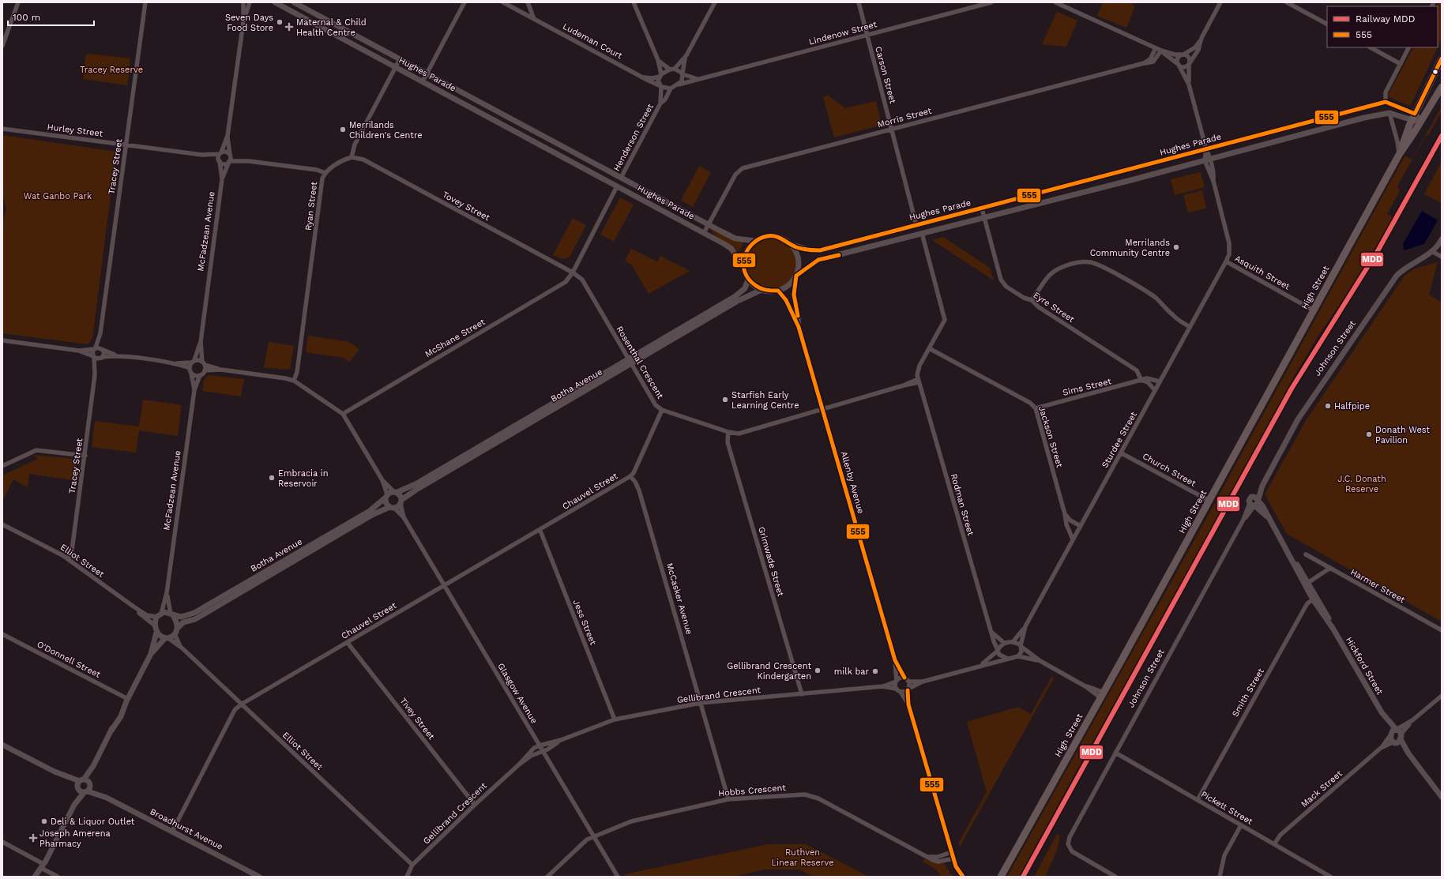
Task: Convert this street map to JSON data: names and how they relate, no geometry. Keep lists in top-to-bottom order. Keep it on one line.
{"streets":{"main road":["High Street"],"street":["Lindenow Street","Ludeman Court","Hughes Parade","Carson Street","Morris Street","Hurley Street","Henderson Street","Tracey Street","Ryan Street","Tovey Street","McFadzean Avenue","Asquith Street","Eyre Street","McShane Street","Johnson Street","Rosenthal Crescent","Botha Avenue","Sims Street","Jackson Street","Sturdee Street","Church Street","Allenby Avenue","Chauvel Street","Rodman Street","Elliot Street","Grimwade Street","Harmer Street","McCasker Avenue","Jess Street","O'Donnell Street","Hickford Street","Smith Street","Glasgow Avenue","Gellibrand Crescent","Tivey Street","Mack Street","Hobbs Crescent","Pickett Street","Broadhurst Avenue"]},"crossings":[["Lindenow Street","Ludeman Court"],["Lindenow Street","Carson Street"],["Lindenow Street","Henderson Street"],["Ludeman Court","Henderson Street"],["Hughes Parade","Carson Street"],["Hughes Parade","Morris Street"],["Hughes Parade","Henderson Street"],["Hughes Parade","Asquith Street"],["Hughes Parade","Eyre Street"],["Hughes Parade","Botha Avenue"],["Hughes Parade","Allenby Avenue"],["Carson Street","Morris Street"],["Hurley Street","Tracey Street"],["Hurley Street","McFadzean Avenue"],["Tracey Street","Elliot Street"],["Ryan Street","Tovey Street"],["Tovey Street","McShane Street"],["Tovey Street","Rosenthal Crescent"],["McFadzean Avenue","Botha Avenue"],["McFadzean Avenue","Elliot Street"],["Asquith Street","High Street"],["Asquith Street","Sturdee Street"],["High Street","Church Street"],["Eyre Street","Sims Street"],["McShane Street","Rosenthal Crescent"],["Johnson Street","Hickford Street"],["Johnson Street","Pickett Street"],["Rosenthal Crescent","Botha Avenue"],["Rosenthal Crescent","Allenby Avenue"],["Rosenthal Crescent","Rodman Street"],["Rosenthal Crescent","Grimwade Street"],["Botha Avenue","Allenby Avenue"],["Botha Avenue","Elliot Street"],["Botha Avenue","Glasgow Avenue"],["Sims Street","Jackson Street"],["Sims Street","Sturdee Street"],["Jackson Street","Sturdee Street"],["Sturdee Street","Church Street"],["Sturdee Street","Rodman Street"],["Allenby Avenue","Gellibrand Crescent"],["Chauvel Street","Elliot Street"],["Chauvel Street","McCasker Avenue"],["Chauvel Street","Jess Street"],["Chauvel Street","Glasgow Avenue"],["Chauvel Street","Tivey Street"],["Chauvel Street","Broadhurst Avenue"],["Elliot Street","Gellibrand Crescent"],["Grimwade Street","Gellibrand Crescent"],["McCasker Avenue","Gellibrand Crescent"],["McCasker Avenue","Hobbs Crescent"],["Jess Street","Gellibrand Crescent"],["Hickford Street","Smith Street"],["Hickford Street","Mack Street"],["Smith Street","Pickett Street"],["Glasgow Avenue","Gellibrand Crescent"],["Glasgow Avenue","Hobbs Crescent"],["Gellibrand Crescent","Tivey Street"],["Mack Street","Pickett Street"]],"parks":["Tracey Reserve","Wat Ganbo Park","J.C. Donath Reserve","Ruthven Linear Reserve"],"places":{"other":["Seven Days Food Store","Merrilands Children's Centre","Merrilands Community Centre","Starfish Early Learning Centre","Halfpipe","Donath West Pavilion","Embracia in Reservoir","Gellibrand Crescent Kindergarten","milk bar","Deli & Liquor Outlet"],"health":["Maternal & Child Health Centre","Joseph Amerena Pharmacy"]},"lines":["transit line 555","rail line MDD"],"legend":["Railway MDD","555"],"scale_bar":"100 m"}
